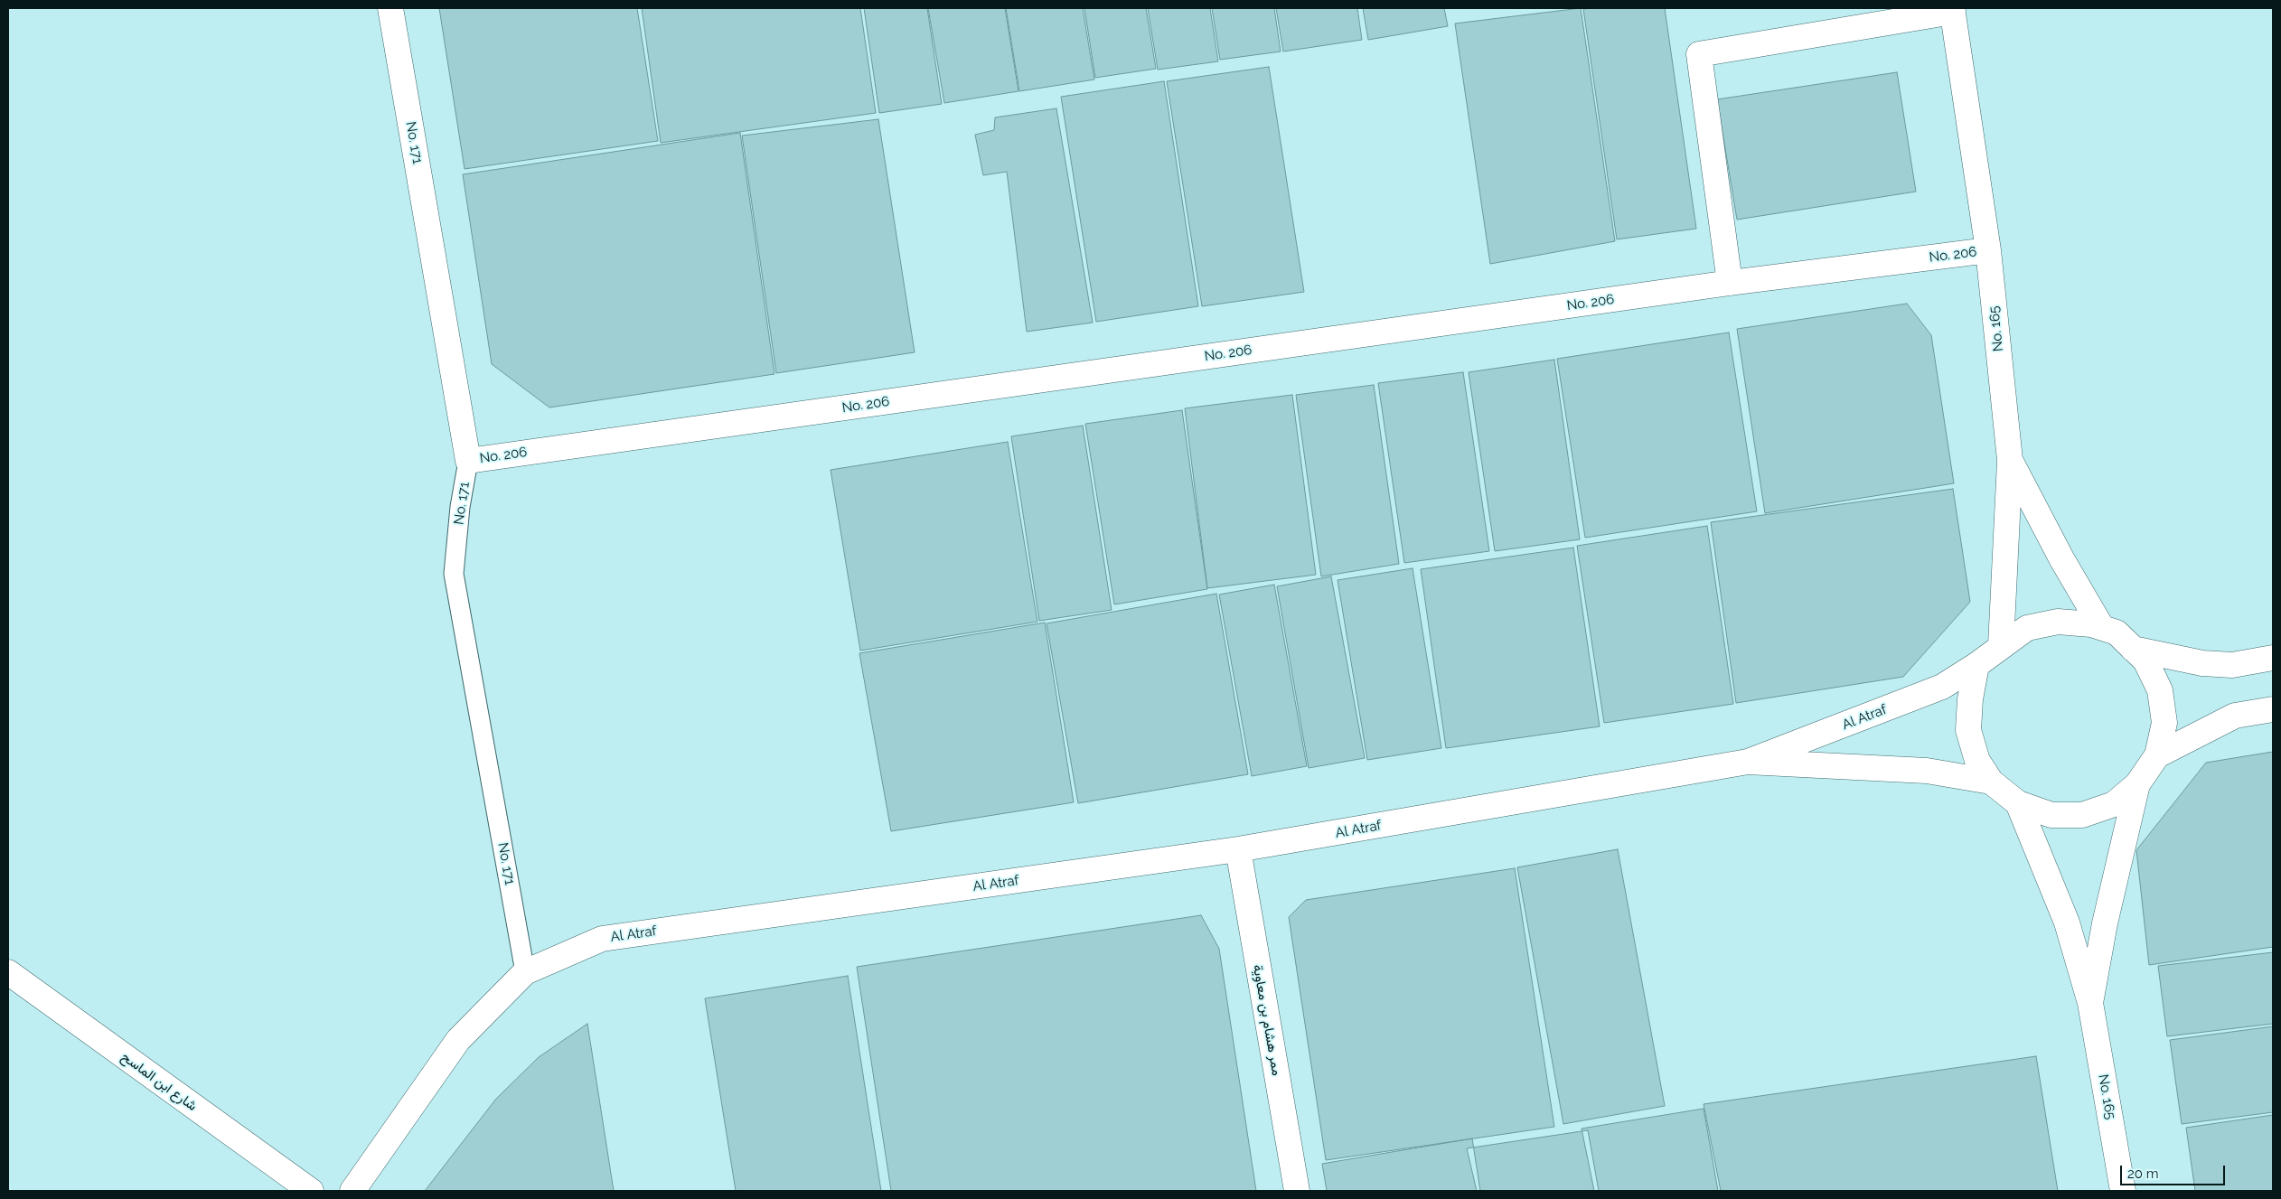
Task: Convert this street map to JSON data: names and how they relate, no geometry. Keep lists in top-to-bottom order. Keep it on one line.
{"streets":{"street":["No. 171","No. 206","No. 165","Al Atraf","ممر هشام بن معاوية","شارع ابن الماسح"]},"crossings":[["No. 171","No. 206"],["No. 171","Al Atraf"],["No. 206","No. 165"],["No. 165","Al Atraf"],["Al Atraf","ممر هشام بن معاوية"]],"scale_bar":"20 m"}
